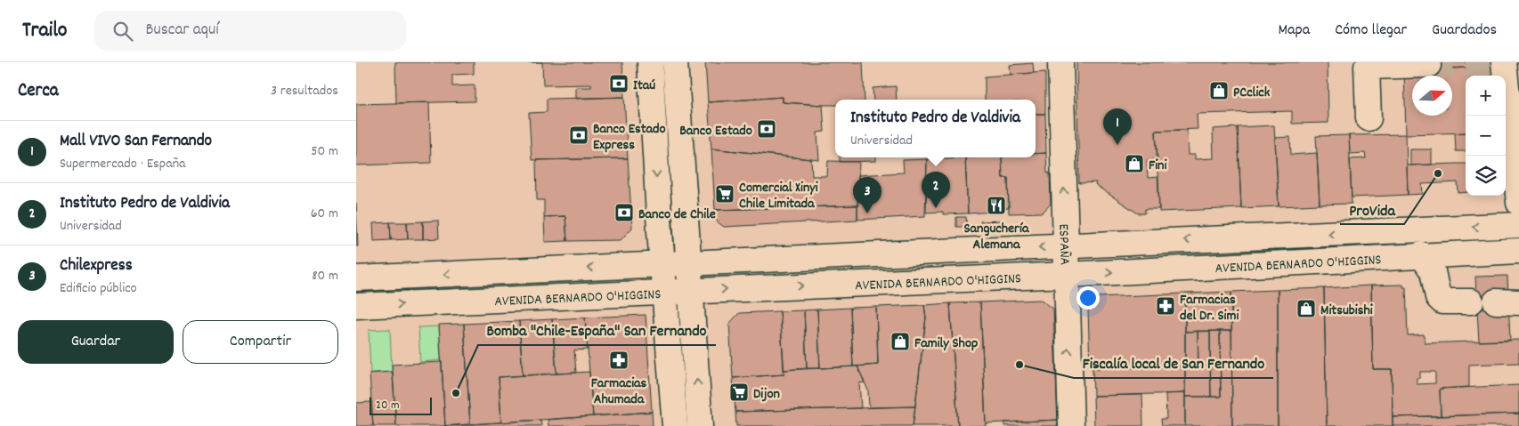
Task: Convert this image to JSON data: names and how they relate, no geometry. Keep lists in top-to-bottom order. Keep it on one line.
{"streets":{"main road":["ESPAÑA","AVENIDA BERNARDO O'HIGGINS"]},"crossings":[["ESPAÑA","AVENIDA BERNARDO O'HIGGINS"]],"one_way":["ESPAÑA"],"places":{"bank":["Itaú","Banco Estado","Banco Estado Express","Banco de Chile"],"shop":["PCclick","Fini","Mitsubishi","Family Shop"],"other":["ProVida","Fiscalía local de San Fernando","Bomba \"Chile-España\" San Fernando"],"supermarket":["Comercial Xinyi Chile Limitada","Dijon"],"restaurant":["Sanguchería Alemana"],"pharmacy":["Farmacias del Dr. Simi","Farmacias Ahumada"]},"scale_bar":"20 m","north":"right","page":{"header":"Trailo","search":"Buscar aquí","nav":["Mapa","Cómo llegar","Guardados"],"heading":["Cerca","3 resultados"],"map_buttons":["+","−"],"popup":["Instituto Pedro de Valdivia","Universidad"],"pins":["1","2","3"],"list":[{"mark":"1","name":"Mall VIVO San Fernando","note":"Supermercado · España","value":"50 m"},{"mark":"2","name":"Instituto Pedro de Valdivia","note":"Universidad","value":"60 m"},{"mark":"3","name":"Chilexpress","note":"Edificio público","value":"80 m"}],"buttons":["Guardar","Compartir"],"scale":"20 m"}}
